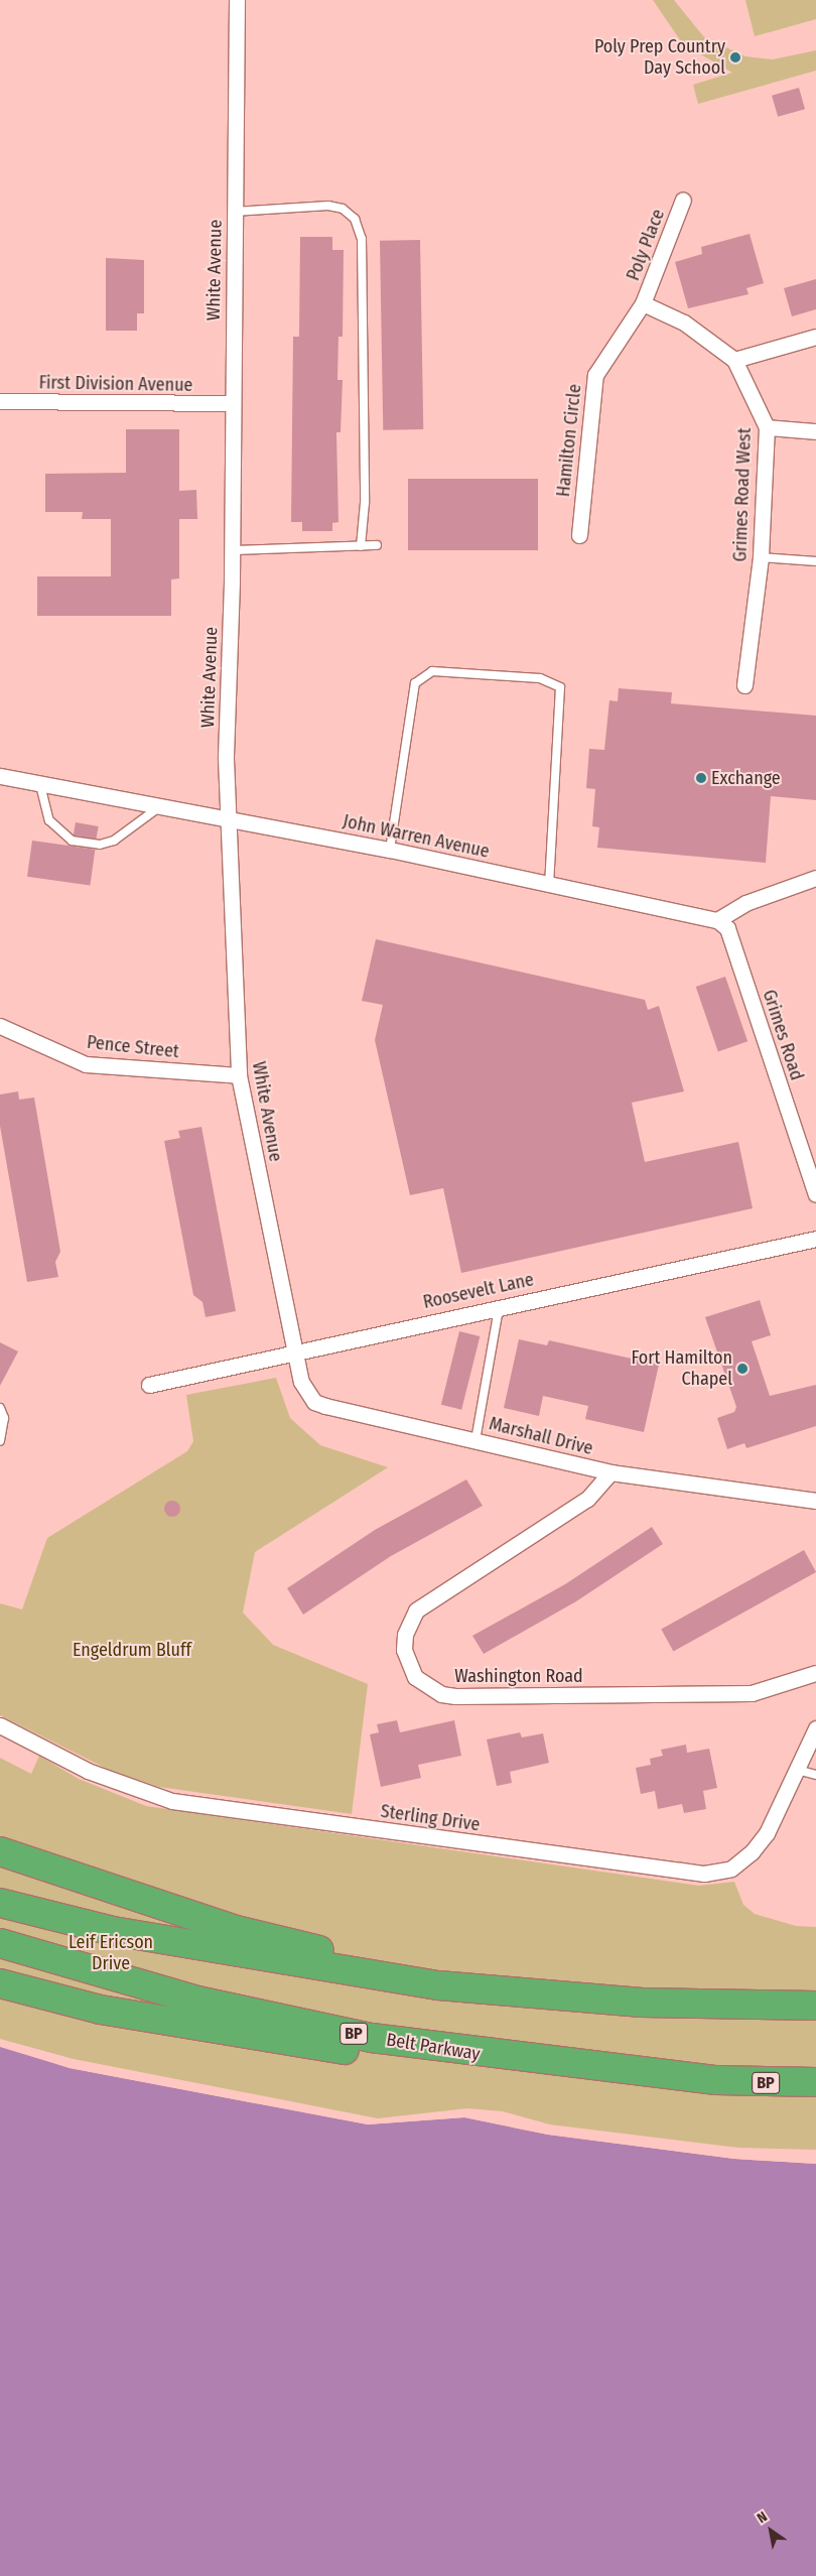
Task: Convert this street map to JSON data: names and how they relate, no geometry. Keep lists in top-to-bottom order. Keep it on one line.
{"streets":{"highway":["BP","Belt Parkway"],"street":["Poly Place","White Avenue","First Division Avenue","Hamilton Circle","Grimes Road West","John Warren Avenue","Grimes Road","Pence Street","Roosevelt Lane","Marshall Drive","Washington Road","Sterling Drive"]},"crossings":[["Poly Place","Hamilton Circle"],["Poly Place","Grimes Road West"],["White Avenue","First Division Avenue"],["White Avenue","John Warren Avenue"],["White Avenue","Pence Street"],["White Avenue","Roosevelt Lane"],["White Avenue","Marshall Drive"],["Hamilton Circle","Grimes Road West"],["John Warren Avenue","Grimes Road"],["Roosevelt Lane","Marshall Drive"],["Marshall Drive","Washington Road"]],"parks":["Engeldrum Bluff","Leif Ericson Drive"],"places":["Poly Prep Country Day School","Exchange","Fort Hamilton Chapel"],"north":"top left"}
